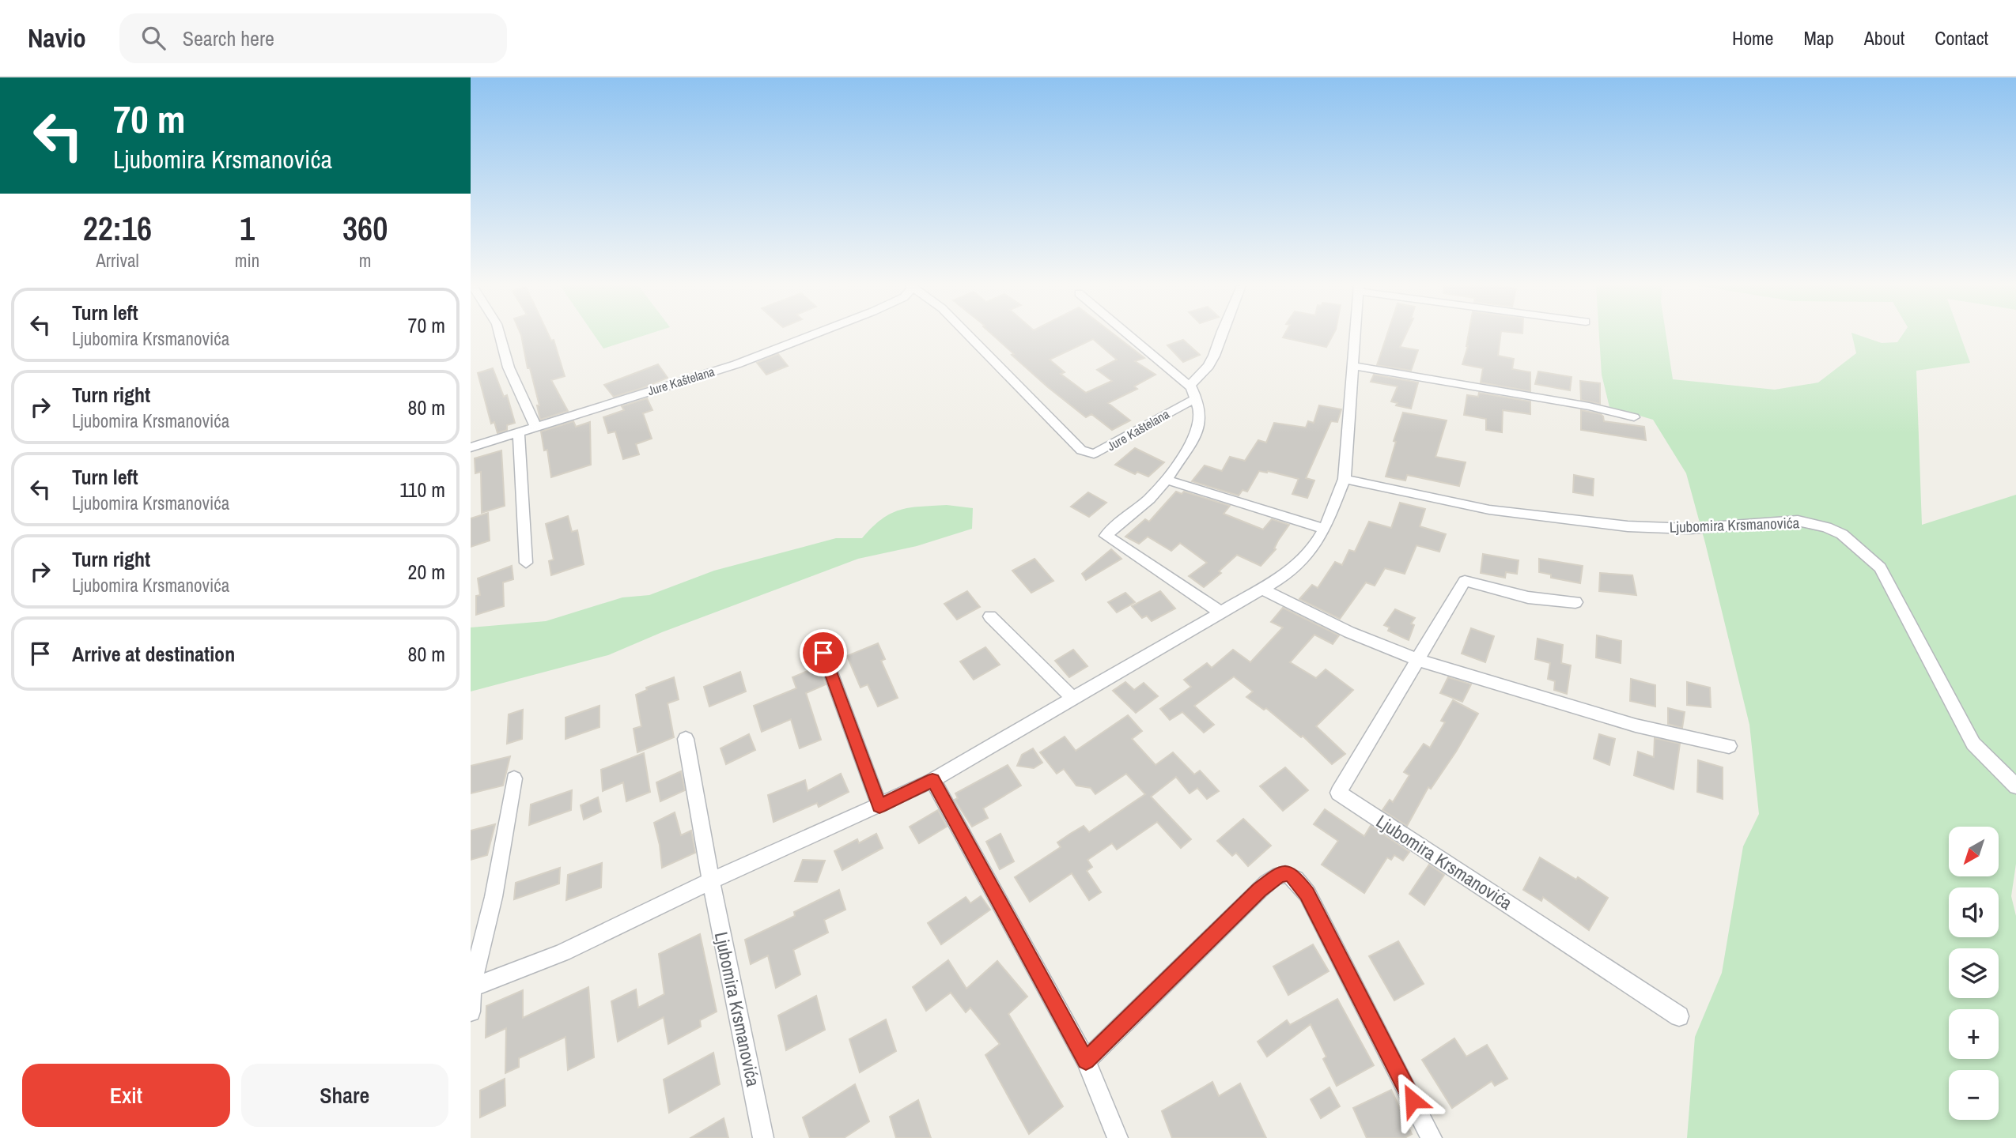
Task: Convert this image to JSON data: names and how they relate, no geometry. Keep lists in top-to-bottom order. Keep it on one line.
{"streets":{"street":["Jure Kaštelana","Ljubomira Krsmanovića"]},"north":"bottom left","page":{"header":"Navio","search":"Search here","nav":["Home","Map","About","Contact"],"turn":["70 m","Ljubomira Krsmanovića"],"eta":["22:16","Arrival","1","min","360","m"],"list":[{"name":"Turn left","note":"Ljubomira Krsmanovića","value":"70 m"},{"name":"Turn right","note":"Ljubomira Krsmanovića","value":"80 m"},{"name":"Turn left","note":"Ljubomira Krsmanovića","value":"110 m"},{"name":"Turn right","note":"Ljubomira Krsmanovića","value":"20 m"},{"name":"Arrive at destination","value":"80 m"}],"map_buttons":["+","−"],"buttons":["Exit","Share"]}}
